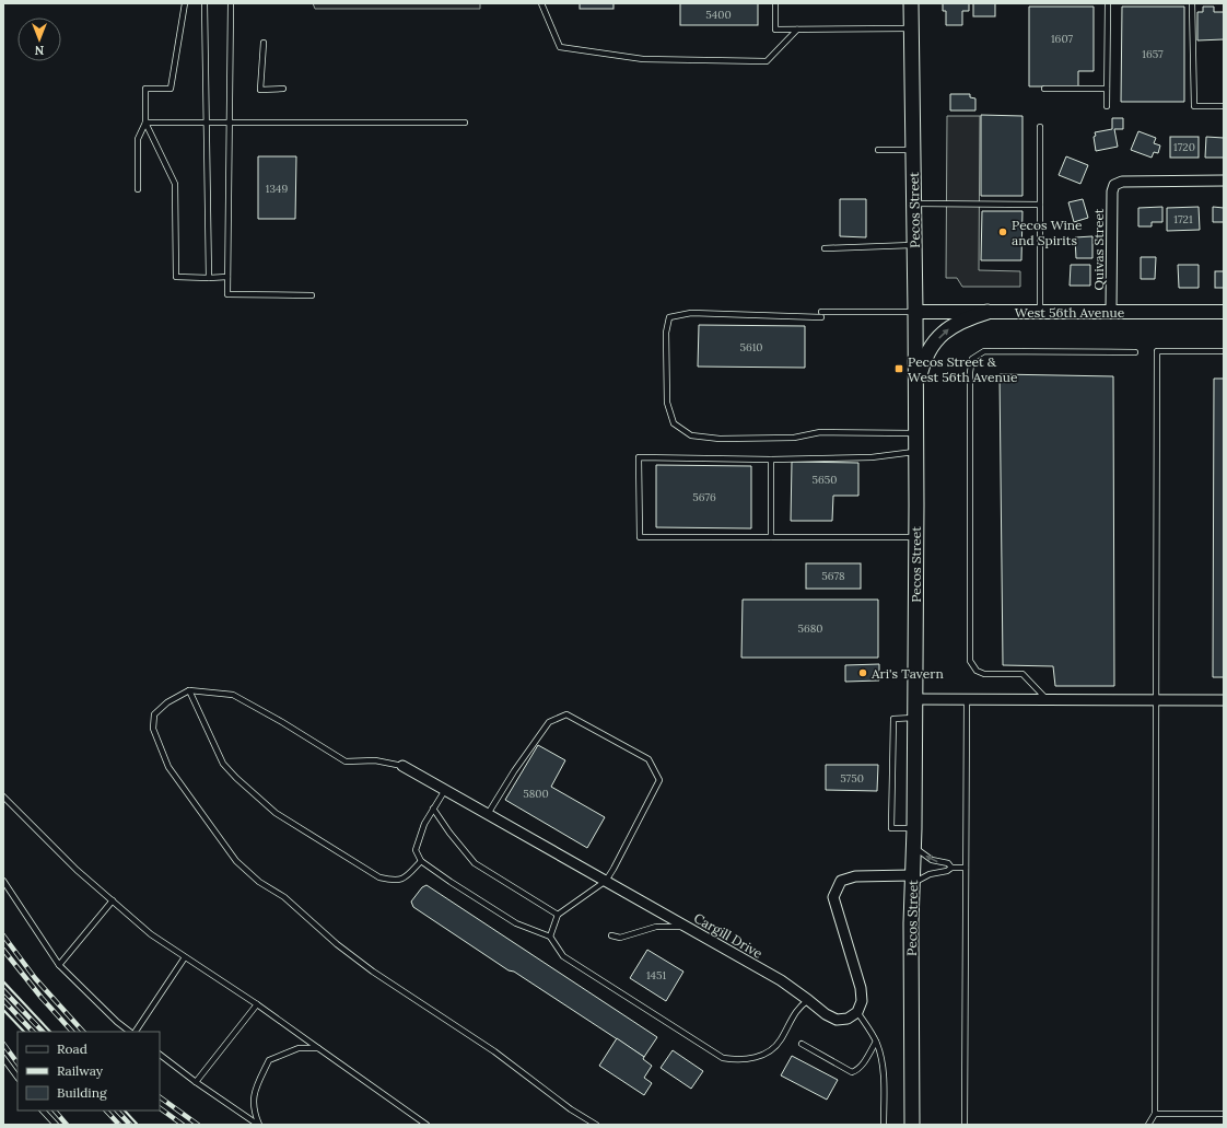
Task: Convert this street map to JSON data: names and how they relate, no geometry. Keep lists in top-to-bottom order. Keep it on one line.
{"streets":{"main road":["Pecos Street"],"street":["Quivas Street","West 56th Avenue","Cargill Drive"]},"crossings":[["Pecos Street","West 56th Avenue"],["Quivas Street","West 56th Avenue"]],"places":{"other":["Pecos Wine and Spirits","Ari's Tavern"],"transit":["Pecos Street & West 56th Avenue"]},"house_numbers":["5400","1607","1657","1720","1349","1721","5610","5650","5676","5678","5680","5750","5800","1451"],"legend":["Road","Railway","Building"],"north":"bottom"}
